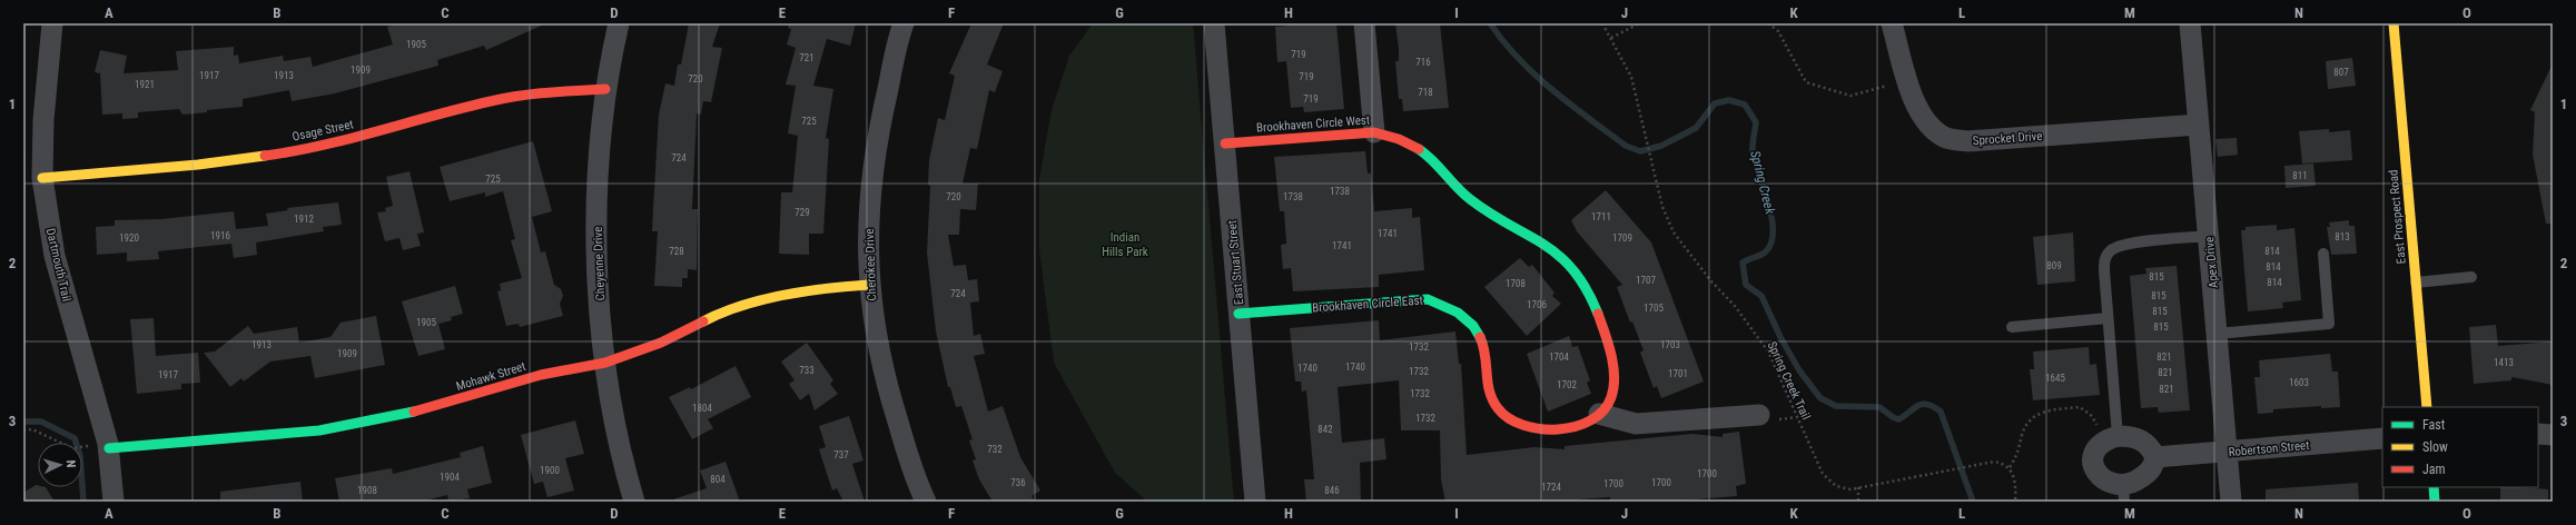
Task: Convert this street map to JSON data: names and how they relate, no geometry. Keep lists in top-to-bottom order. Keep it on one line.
{"streets":{"street":["Brookhaven Circle West","Osage Street","Sprocket Drive","East Prospect Road","East Stuart Street","Apex Drive","Cheyenne Drive","Dartmouth Trail","Cherokee Drive","Brookhaven Circle East","Mohawk Street","Robertson Street"],"path":["Spring Creek Trail"]},"crossings":[["Brookhaven Circle West","East Stuart Street"],["Brookhaven Circle West","Brookhaven Circle East"],["Osage Street","Cheyenne Drive"],["Osage Street","Dartmouth Trail"],["Sprocket Drive","Apex Drive"],["East Stuart Street","Brookhaven Circle East"],["Apex Drive","Robertson Street"],["Cheyenne Drive","Mohawk Street"],["Dartmouth Trail","Mohawk Street"],["Cherokee Drive","Mohawk Street"]],"water":["Spring Creek"],"parks":["Indian Hills Park"],"house_numbers":["1905","719","721","716","1909","807","1917","1913","719","720","1921","718","719","725","724","811","725","1738","720","1738","729","1711","1912","1741","1916","813","1920","1709","1741","728","814","809","814","815","1707","814","1708","724","815","1706","1705","815","1905","815","1913","1703","1732","1909","1704","821","1413","1740","1740","733","1732","821","1701","1917","1645","1603","1702","821","1732","1804","1732","842","732","737","1900","1700","1904","804","736","1700","1700","1724","1908","846"],"legend":["Fast","Slow","Jam"],"north":"right","grid":{"columns":["A","B","C","D","E","F","G","H","I","J","K","L","M","N","O"],"rows":["1","2","3"]}}
